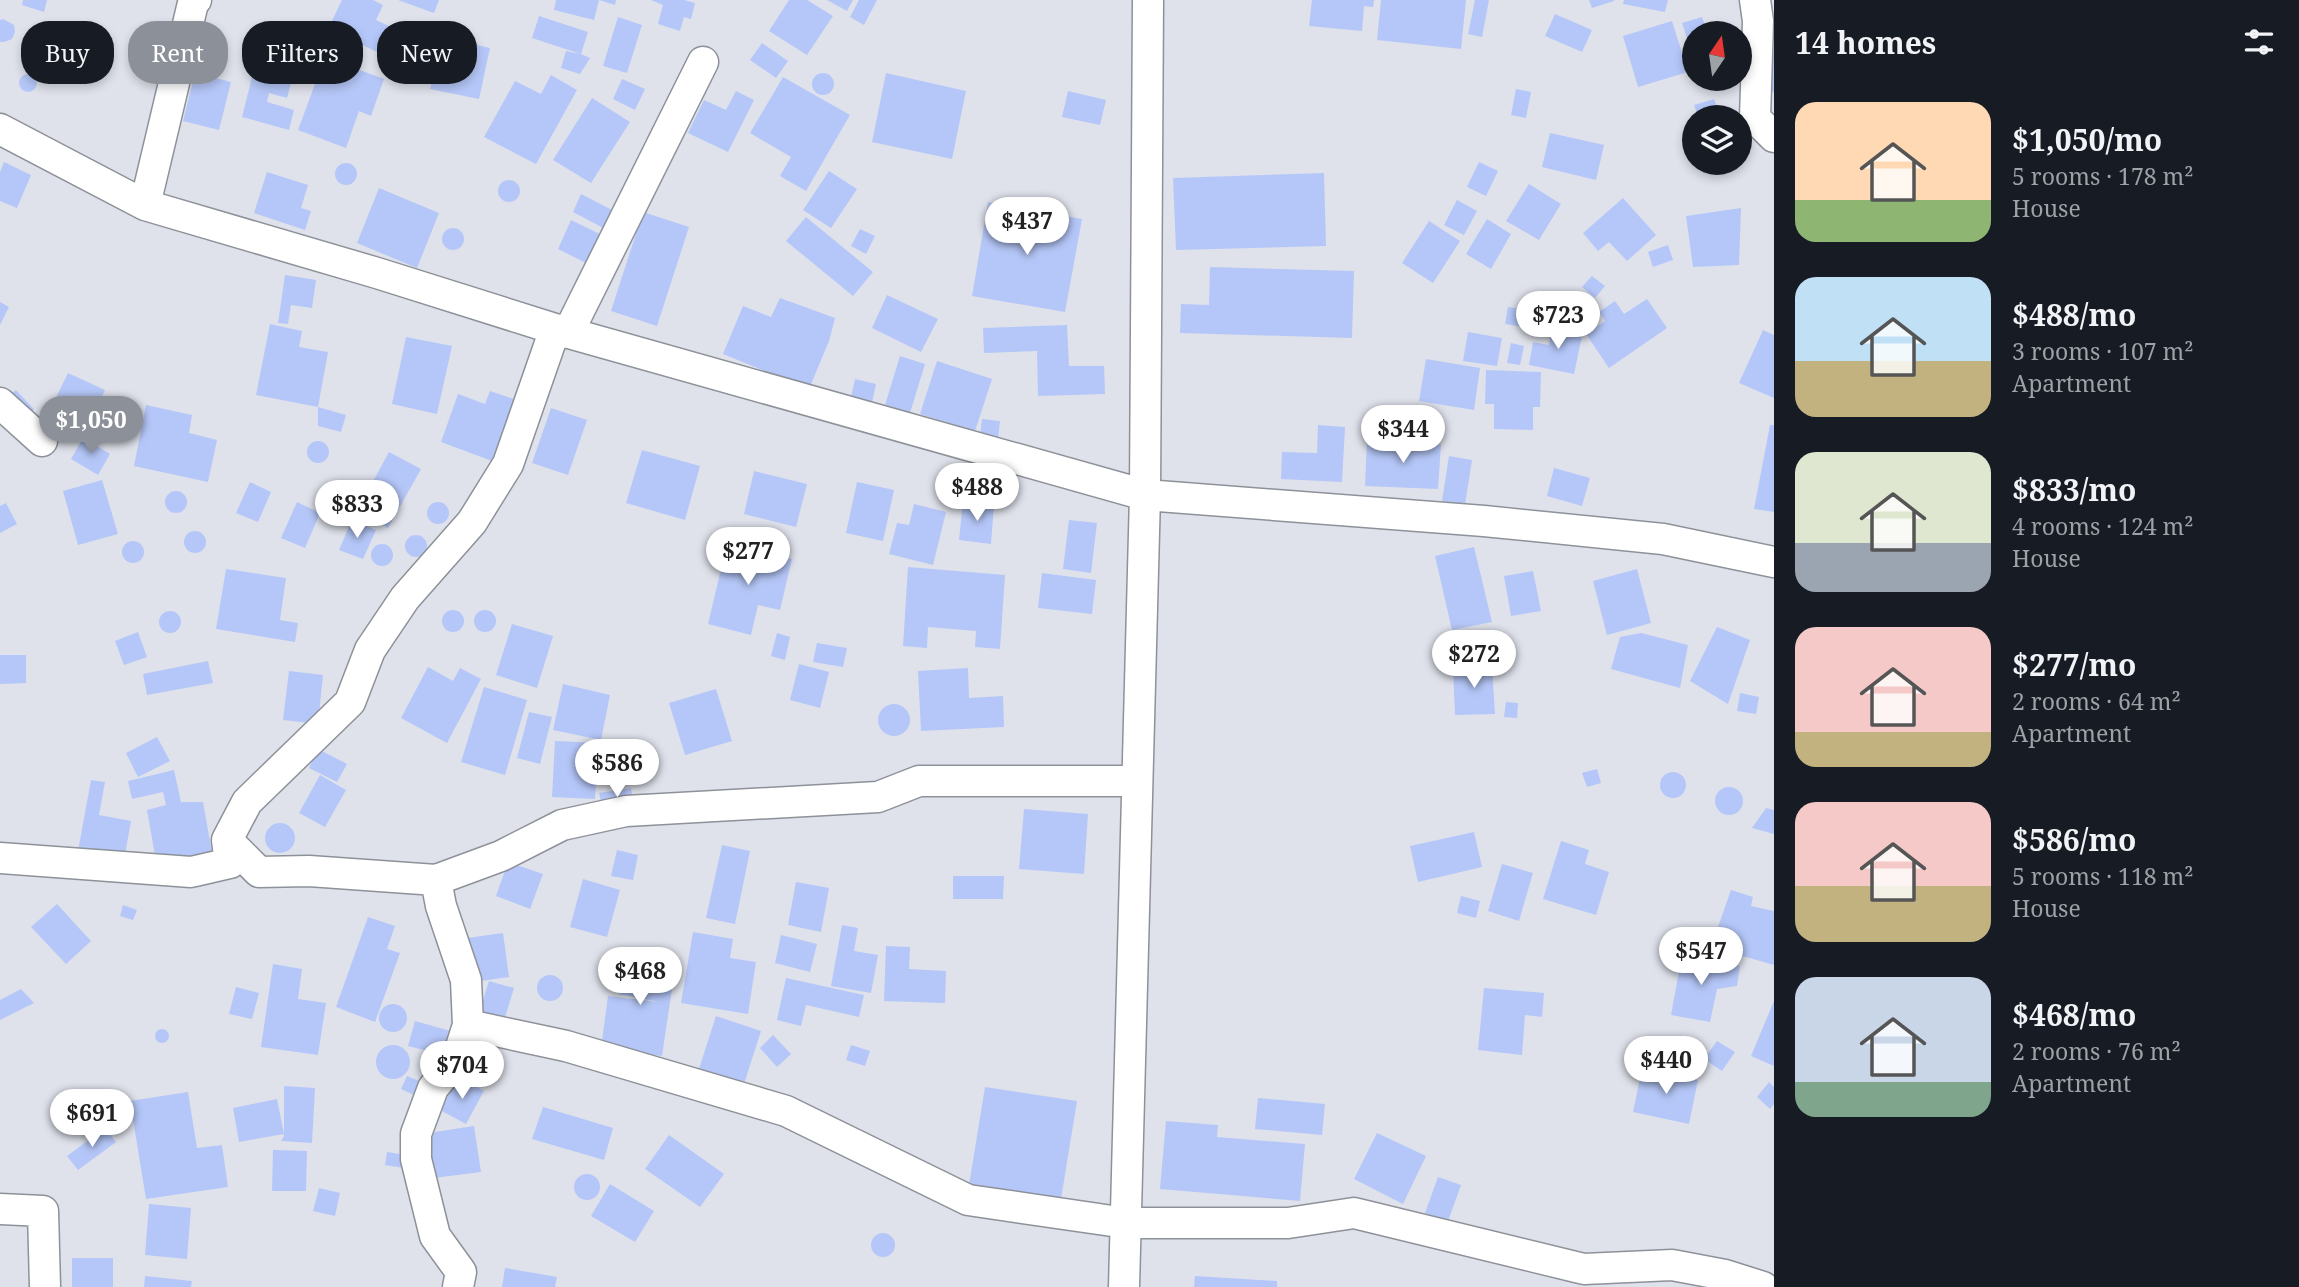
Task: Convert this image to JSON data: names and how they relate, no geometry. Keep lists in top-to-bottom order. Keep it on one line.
{"north":"top","page":{"heading":"14 homes","chip":["Buy","Rent","Filters","New"],"list":[{"name":"$1,050/mo","note":"5 rooms · 178 m² · House"},{"name":"$488/mo","note":"3 rooms · 107 m² · Apartment"},{"name":"$833/mo","note":"4 rooms · 124 m² · House"},{"name":"$277/mo","note":"2 rooms · 64 m² · Apartment"},{"name":"$586/mo","note":"5 rooms · 118 m² · House"},{"name":"$468/mo","note":"2 rooms · 76 m² · Apartment"}],"price":["$437","$723","$1,050","$344","$488","$833","$277","$272","$586","$547","$468","$440","$704","$691"]}}
